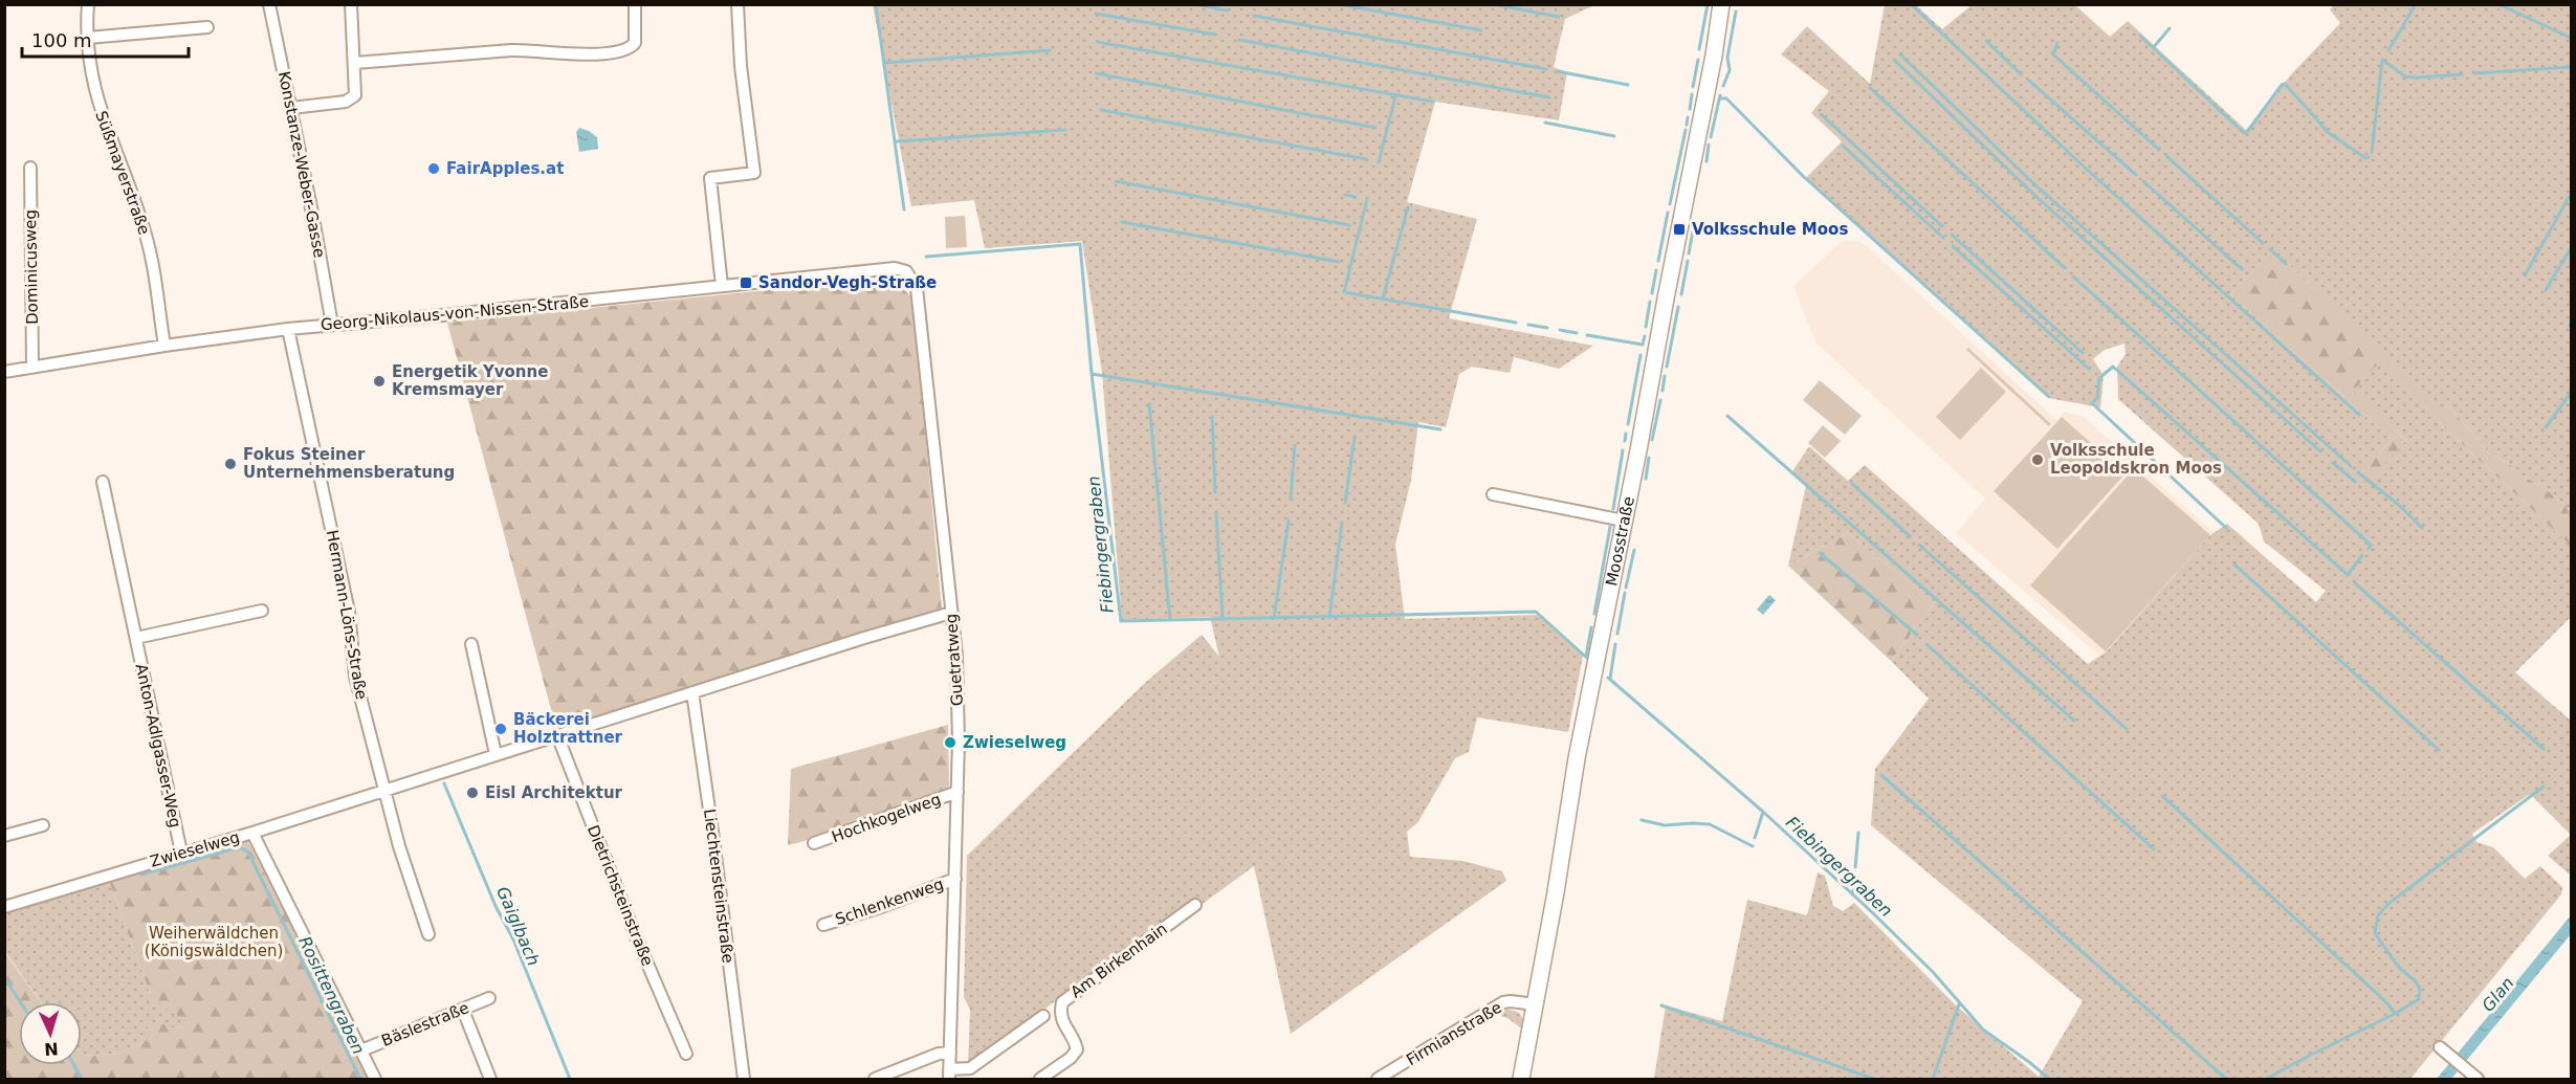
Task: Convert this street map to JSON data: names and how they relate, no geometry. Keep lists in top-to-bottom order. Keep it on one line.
{"streets":{"street":["Konstanze-Weber-Gasse","Süßmayerstraße","Dominicusweg","Georg-Nikolaus-von-Nissen-Straße","Moosstraße","Hermann-Löns-Straße","Guetratweg","Anton-Adlgasser-Weg","Hochkogelweg","Zwieselweg","Liechtensteinstraße","Dietrichsteinstraße","Schlenkenweg","Am Birkenhain","Bäslestraße","Firmianstraße"]},"crossings":[["Konstanze-Weber-Gasse","Georg-Nikolaus-von-Nissen-Straße"],["Süßmayerstraße","Georg-Nikolaus-von-Nissen-Straße"],["Dominicusweg","Georg-Nikolaus-von-Nissen-Straße"],["Georg-Nikolaus-von-Nissen-Straße","Hermann-Löns-Straße"],["Georg-Nikolaus-von-Nissen-Straße","Guetratweg"],["Moosstraße","Firmianstraße"],["Hermann-Löns-Straße","Zwieselweg"],["Guetratweg","Hochkogelweg"],["Guetratweg","Zwieselweg"],["Guetratweg","Schlenkenweg"],["Anton-Adlgasser-Weg","Zwieselweg"],["Zwieselweg","Liechtensteinstraße"],["Zwieselweg","Dietrichsteinstraße"]],"water":["Fiebingergraben","Gaiglbach","Glan","Rosittengraben"],"parks":["Weiherwäldchen (Königswäldchen)"],"places":{"other":["FairApples.at","Energetik Yvonne Kremsmayer","Volksschule Leopoldskron Moos","Fokus Steiner Unternehmensberatung","Bäckerei Holztrattner","Zwieselweg","Eisl Architektur"],"transit":["Volksschule Moos","Sandor-Vegh-Straße"]},"scale_bar":"100 m","north":"bottom"}
